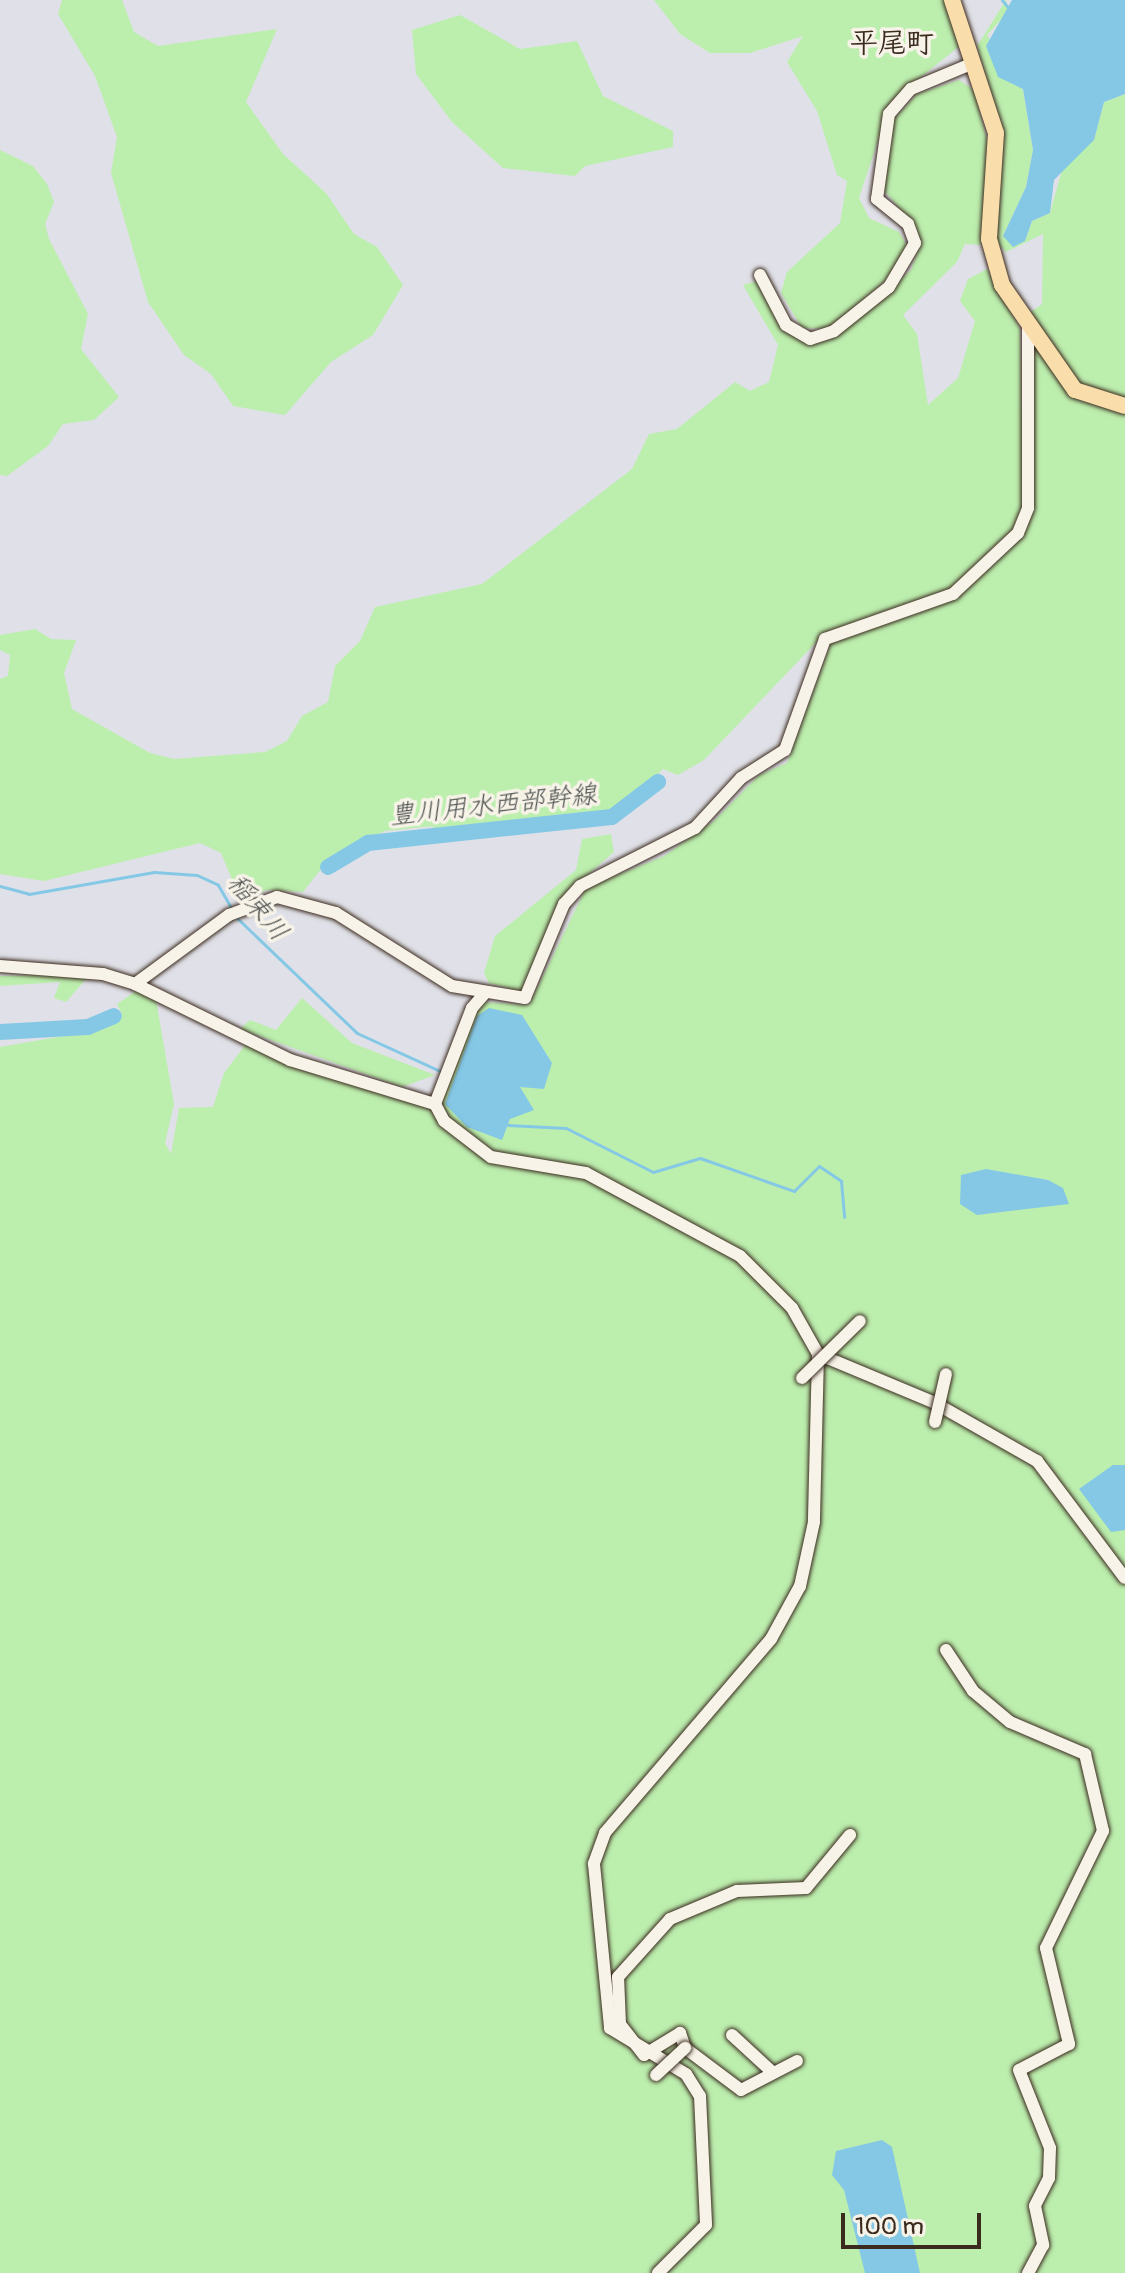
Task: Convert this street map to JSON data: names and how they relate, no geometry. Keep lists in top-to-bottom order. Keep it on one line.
{"districts":["平尾町"],"water":["豊川用水西部幹線","稲束川"],"scale_bar":"100 m"}
